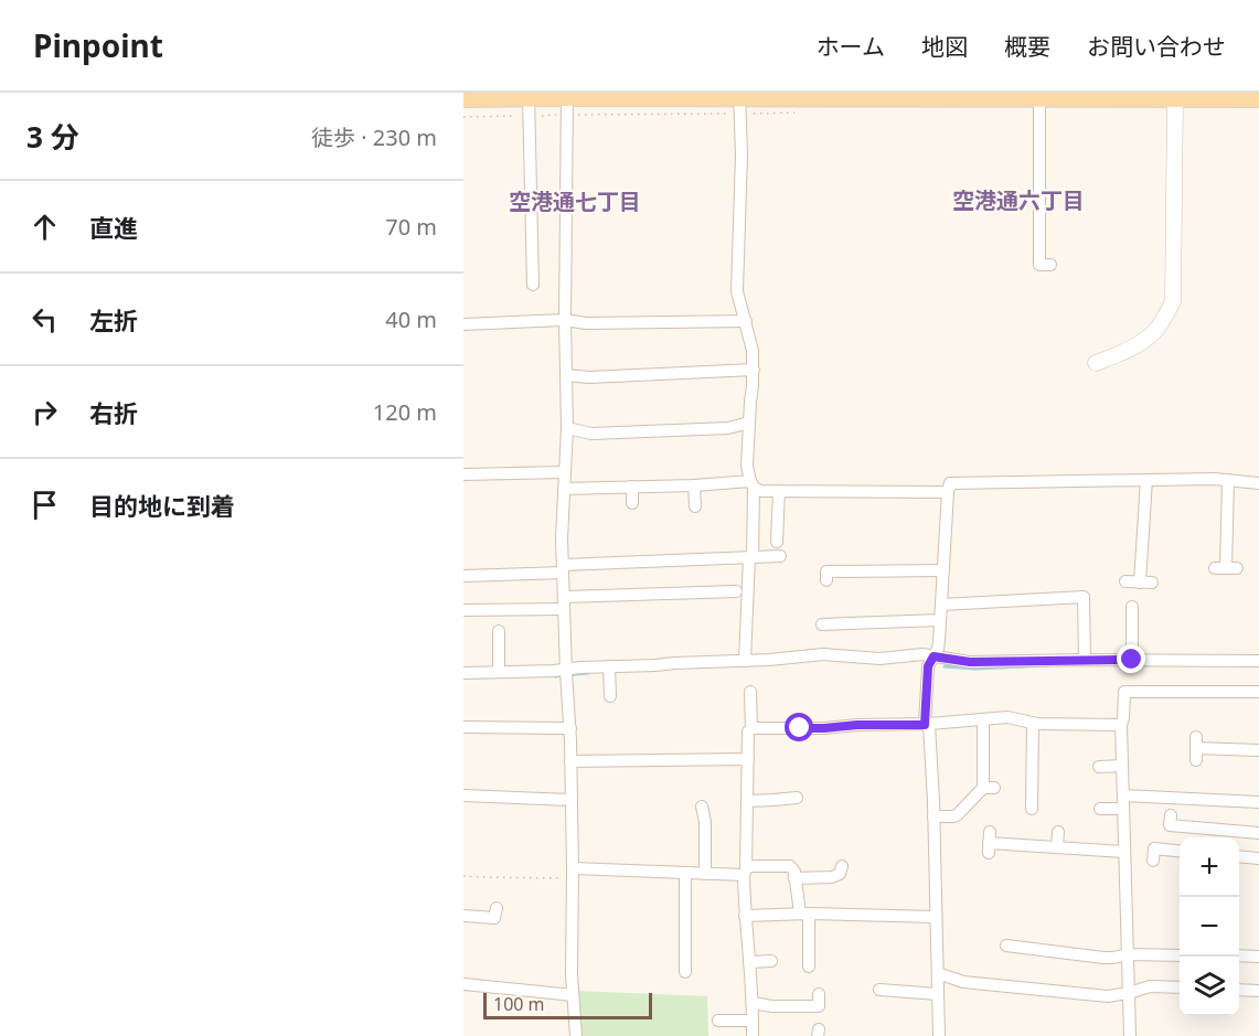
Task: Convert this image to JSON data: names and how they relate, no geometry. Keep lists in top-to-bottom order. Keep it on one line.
{"districts":["空港通六丁目","空港通七丁目"],"scale_bar":"100 m","page":{"header":"Pinpoint","nav":["ホーム","地図","概要","お問い合わせ"],"heading":["3 分","徒歩 · 230 m"],"list":[["直進","70 m"],["左折","40 m"],["右折","120 m"],"目的地に到着"],"map_buttons":["+","−"],"scale":"100 m"}}
